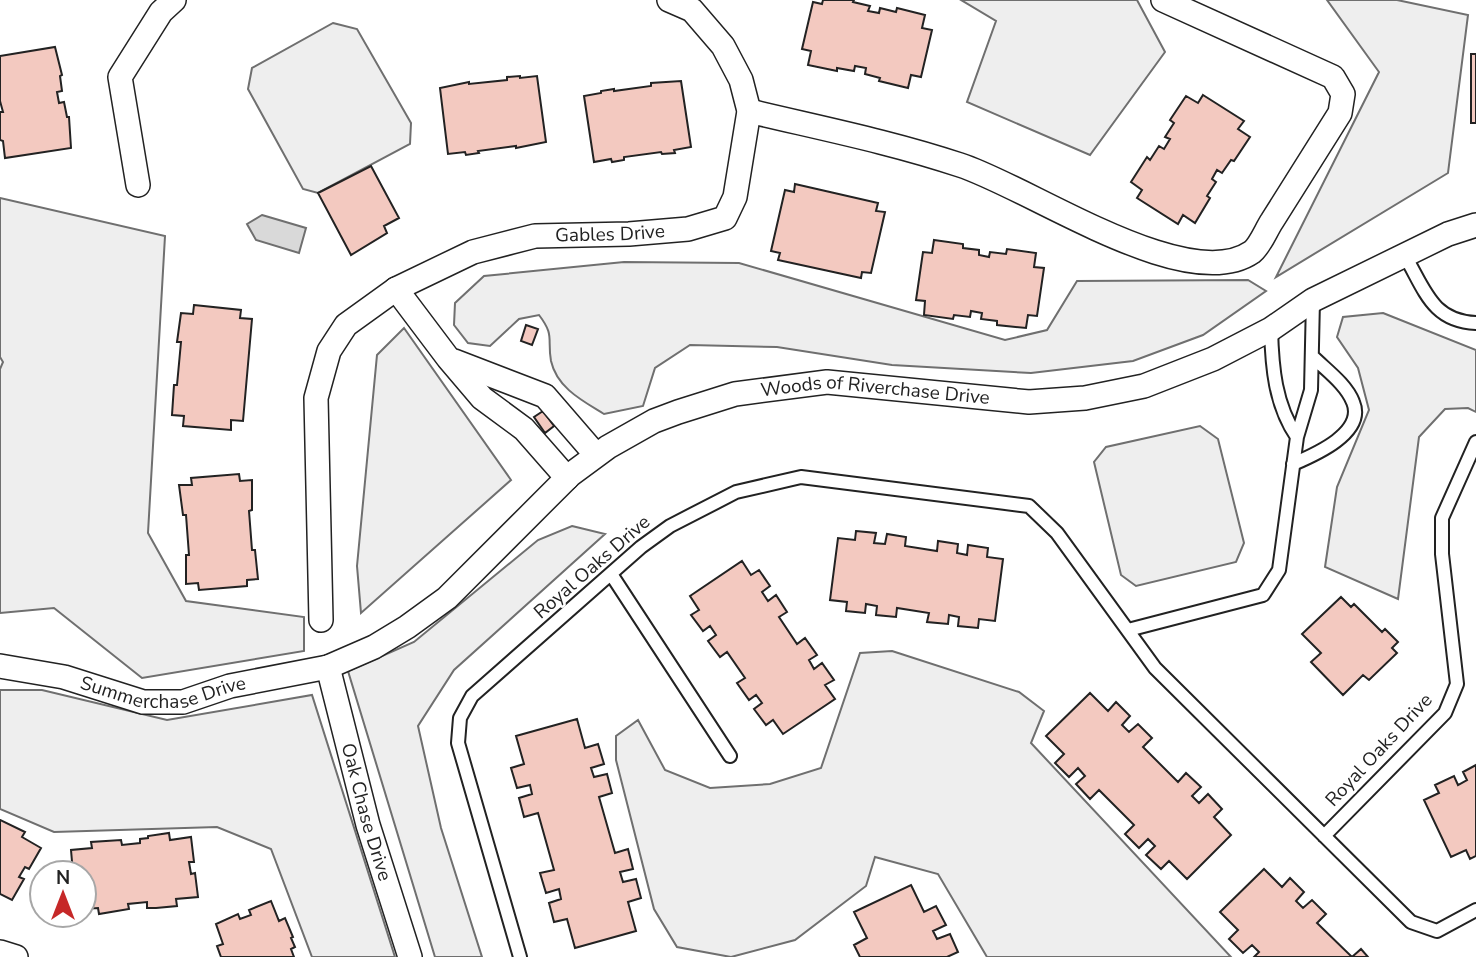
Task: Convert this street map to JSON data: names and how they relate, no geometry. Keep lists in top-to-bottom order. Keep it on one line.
{"streets":{"street":["Gables Drive","Woods of Riverchase Drive","Summerchase Drive","Oak Chase Drive"],"lane":["Royal Oaks Drive"]},"crossings":[["Woods of Riverchase Drive","Summerchase Drive"],["Woods of Riverchase Drive","Oak Chase Drive"],["Summerchase Drive","Oak Chase Drive"]],"north":"top"}
